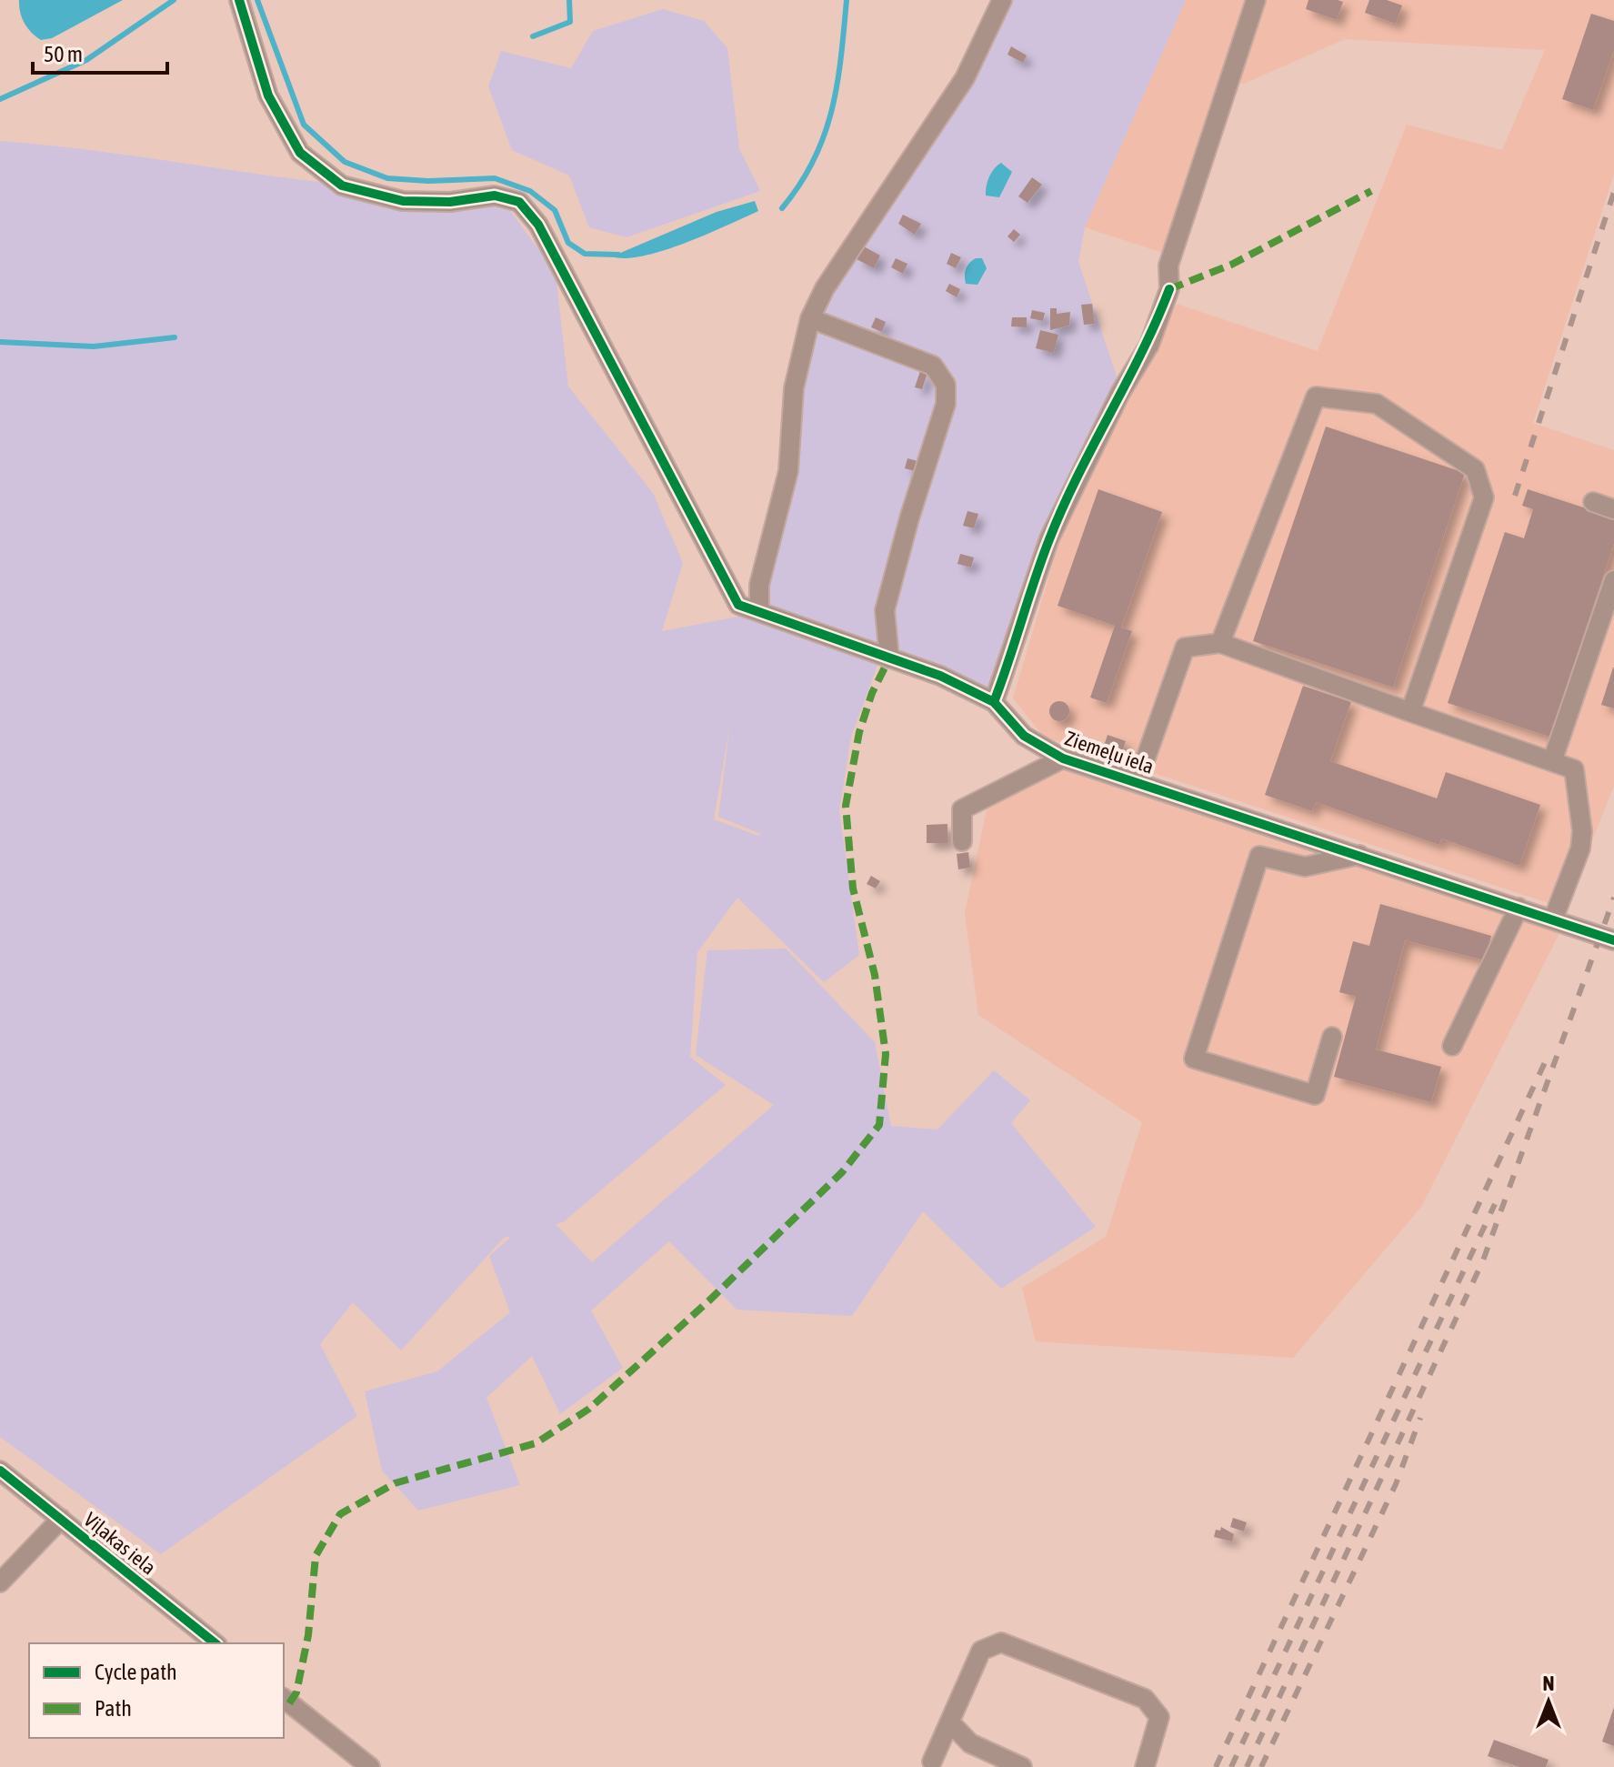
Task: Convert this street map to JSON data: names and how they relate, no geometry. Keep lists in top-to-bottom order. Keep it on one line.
{"streets":{"street":["Ziemeļu iela","Viļakas iela"]},"legend":["Cycle path","Path"],"scale_bar":"50 m","north":"top"}
